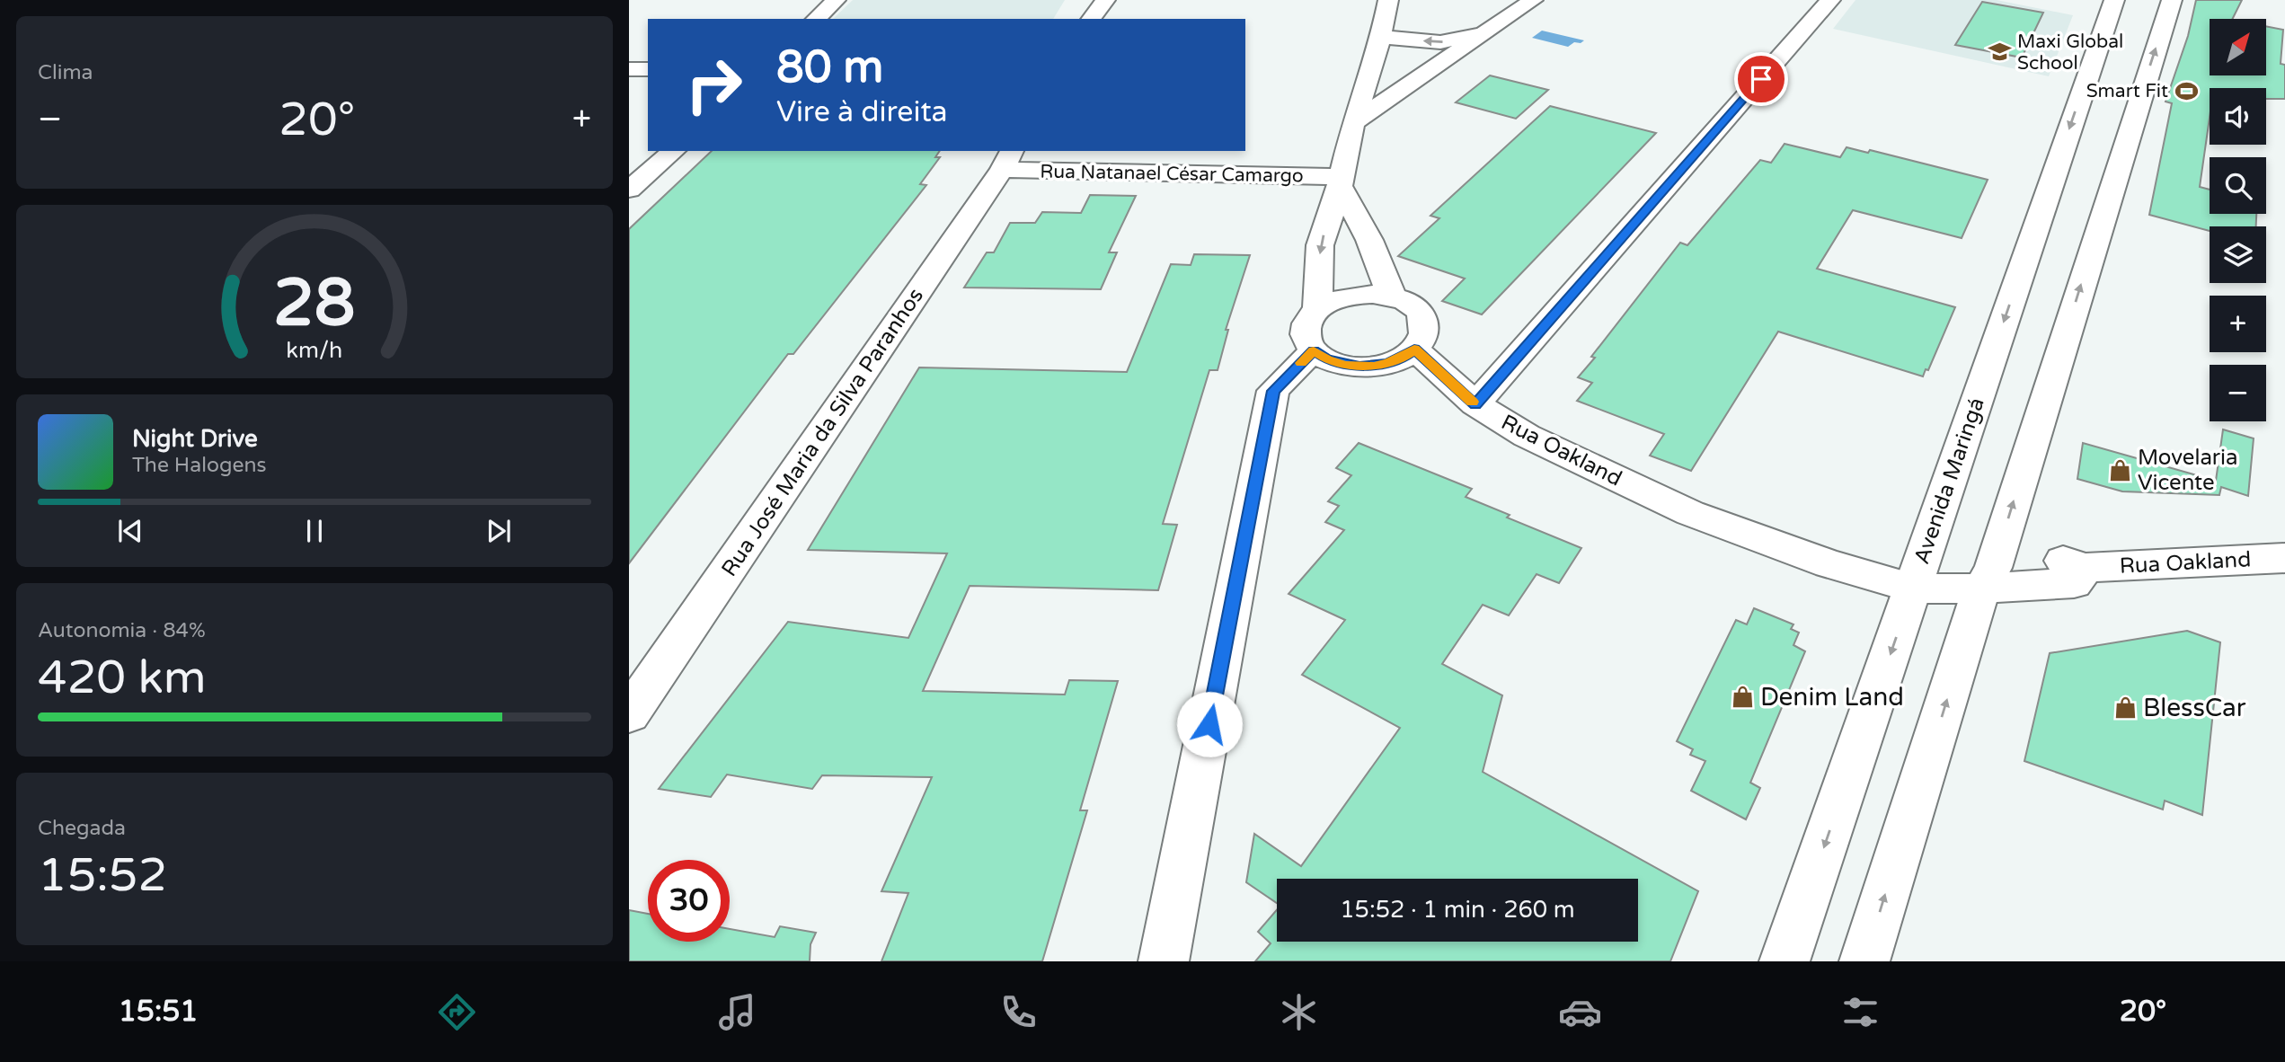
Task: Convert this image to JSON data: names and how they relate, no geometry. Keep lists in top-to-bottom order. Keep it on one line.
{"streets":{"street":["Rua Natanael César Camargo","Rua José Maria da Silva Paranhos","Rua Oakland","Avenida Maringá"]},"crossings":[["Rua Natanael César Camargo","Rua José Maria da Silva Paranhos"],["Rua Oakland","Avenida Maringá"]],"places":{"school or university":["Maxi Global School"],"sports":["Smart Fit"],"shop":["Movelaria Vicente","Denim Land","BlessCar"]},"north":"top right","page":{"tile":["Clima",["Autonomia · 84%","420 km"],["Chegada","15:52"]],"map_buttons":["+","−"],"turn":["80 m","Vire à direita"],"heat":["−","20°","+"],"song":["Night Drive","The Halogens"],"limit":"30","trip":"15:52 · 1 min · 260 m","tabs":["15:51","20°"],"gauge":["28","km/h"]}}
